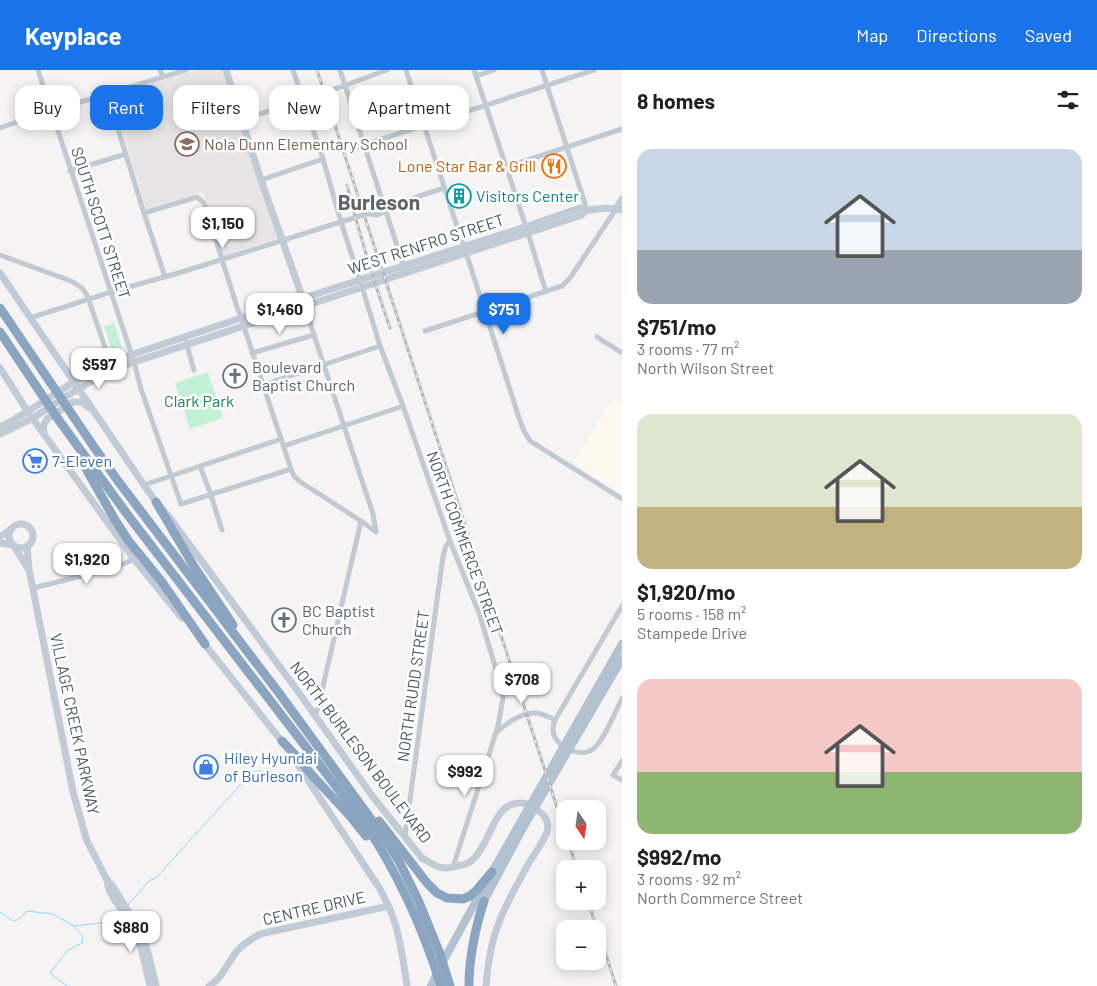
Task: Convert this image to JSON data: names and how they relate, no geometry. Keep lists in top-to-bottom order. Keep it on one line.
{"streets":{"main road":["WEST RENFRO STREET","VILLAGE CREEK PARKWAY","NORTH BURLESON BOULEVARD","CENTRE DRIVE"],"street":["SOUTH SCOTT STREET","NORTH COMMERCE STREET","NORTH RUDD STREET"]},"crossings":[["WEST RENFRO STREET","NORTH COMMERCE STREET"],["NORTH COMMERCE STREET","NORTH RUDD STREET"],["NORTH COMMERCE STREET","NORTH BURLESON BOULEVARD"],["NORTH RUDD STREET","NORTH BURLESON BOULEVARD"]],"districts":["Burleson"],"parks":["Clark Park"],"places":{"school or university":["Nola Dunn Elementary School"],"restaurant":["Lone Star Bar & Grill"],"building":["Visitors Center"],"church":["Boulevard Baptist Church","BC Baptist Church"],"supermarket":["7-Eleven"],"shop":["Hiley Hyundai of Burleson"]},"north":"bottom","page":{"header":"Keyplace","nav":["Map","Directions","Saved"],"heading":"8 homes","chip":["Buy","Rent","Filters","New","Apartment"],"list":[{"name":"$751/mo","note":"3 rooms · 77 m² · North Wilson Street"},{"name":"$1,920/mo","note":"5 rooms · 158 m² · Stampede Drive"},{"name":"$992/mo","note":"3 rooms · 92 m² · North Commerce Street"}],"price":["$1,150","$1,460","$751","$597","$1,920","$708","$992","$880"],"map_buttons":["+","−"]}}
